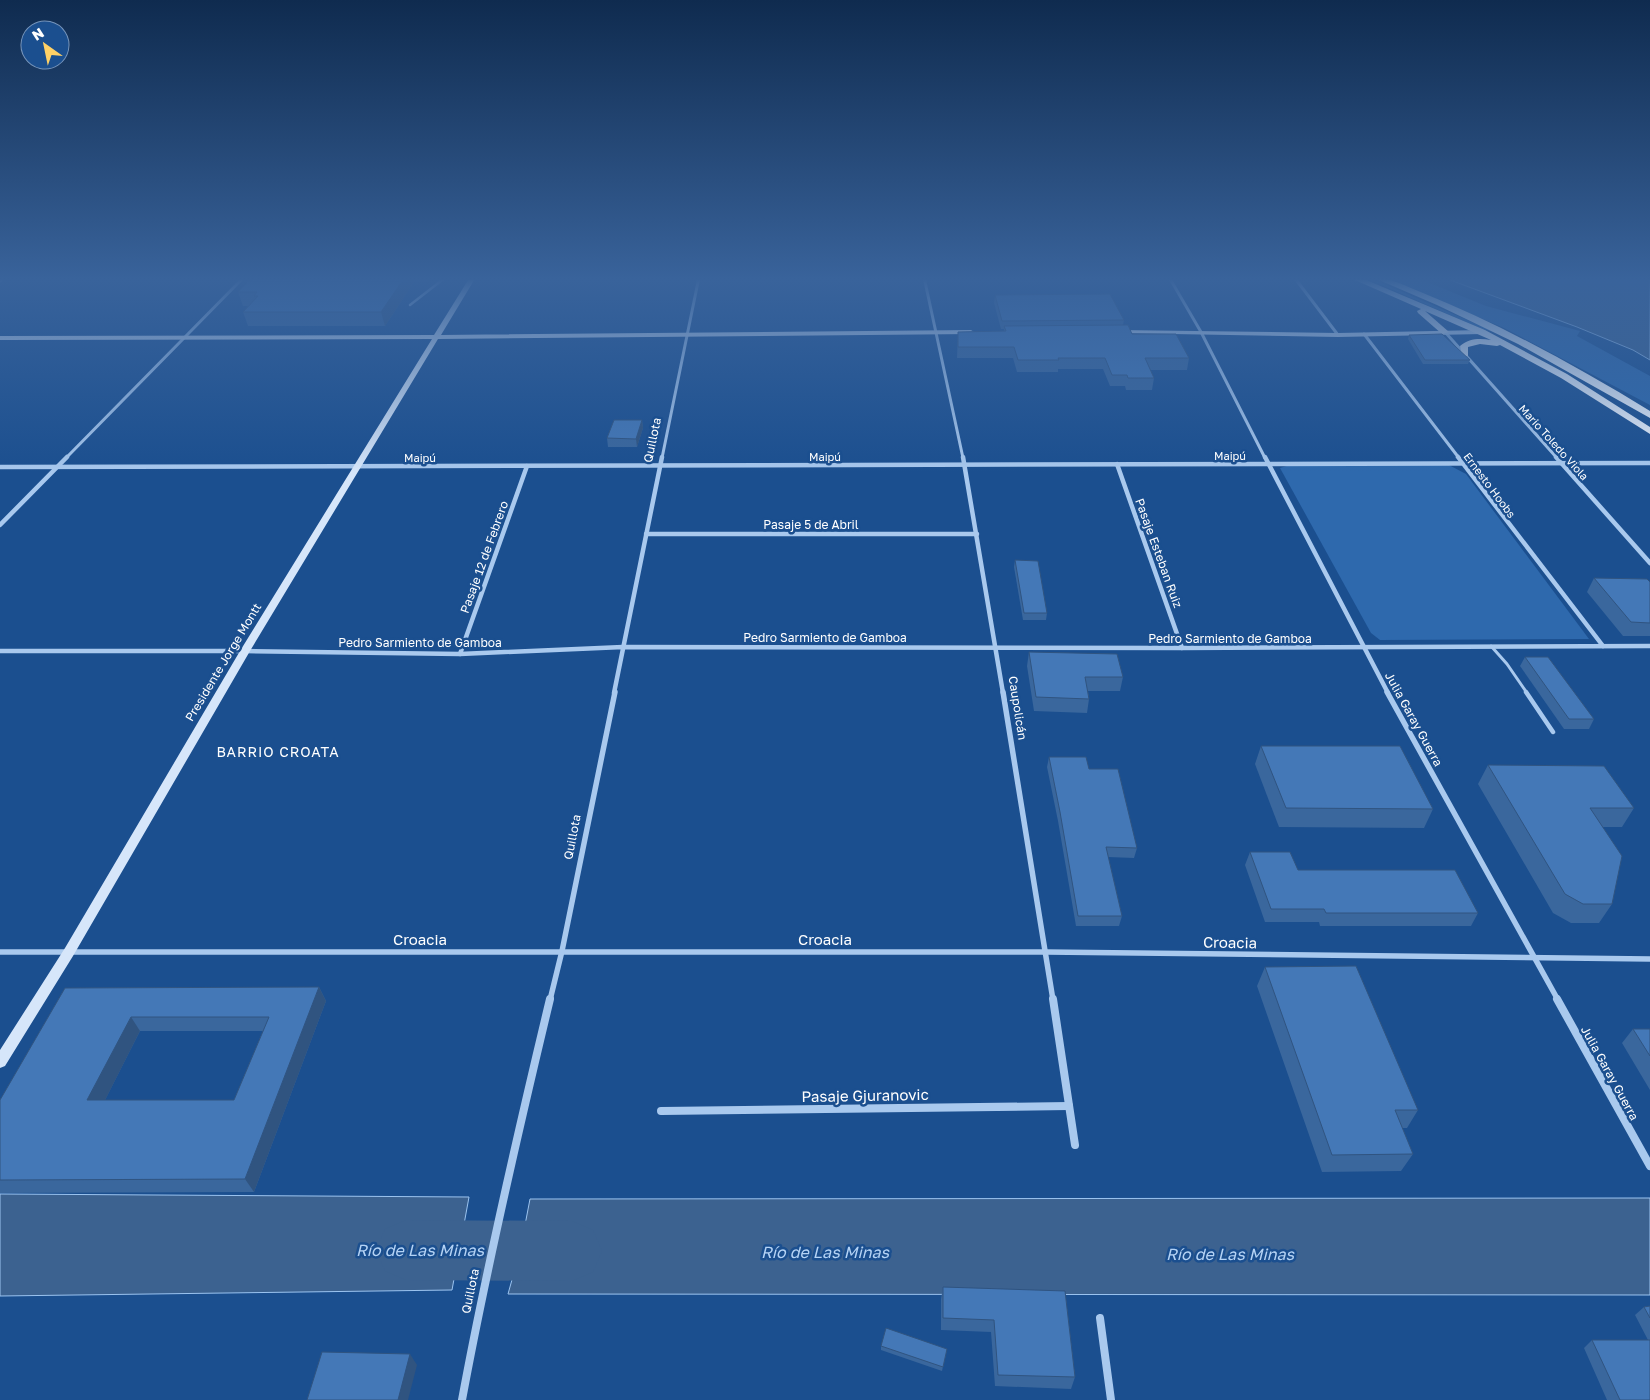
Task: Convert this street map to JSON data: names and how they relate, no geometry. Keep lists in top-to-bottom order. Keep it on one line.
{"streets":{"street":["Quillota","Mario Toledo Viola","Maipú","Ernesto Hoobs","Pasaje 5 de Abril","Pasaje Esteban Ruiz","Pasaje 12 de Febrero","Pedro Sarmiento de Gamboa","Presidente Jorge Montt","Caupolicán","Julia Garay Guerra","Croacia","Pasaje Gjuranovic"]},"crossings":[["Quillota","Maipú"],["Quillota","Pasaje 5 de Abril"],["Quillota","Pedro Sarmiento de Gamboa"],["Quillota","Croacia"],["Mario Toledo Viola","Maipú"],["Maipú","Ernesto Hoobs"],["Maipú","Pasaje Esteban Ruiz"],["Maipú","Pasaje 12 de Febrero"],["Maipú","Presidente Jorge Montt"],["Maipú","Caupolicán"],["Maipú","Julia Garay Guerra"],["Ernesto Hoobs","Pedro Sarmiento de Gamboa"],["Pasaje 5 de Abril","Caupolicán"],["Pasaje Esteban Ruiz","Pedro Sarmiento de Gamboa"],["Pasaje 12 de Febrero","Pedro Sarmiento de Gamboa"],["Pedro Sarmiento de Gamboa","Presidente Jorge Montt"],["Pedro Sarmiento de Gamboa","Caupolicán"],["Pedro Sarmiento de Gamboa","Julia Garay Guerra"],["Presidente Jorge Montt","Croacia"],["Caupolicán","Croacia"],["Caupolicán","Pasaje Gjuranovic"],["Julia Garay Guerra","Croacia"]],"districts":["BARRIO CROATA"],"water":["Río de Las Minas"],"north":"top left"}
